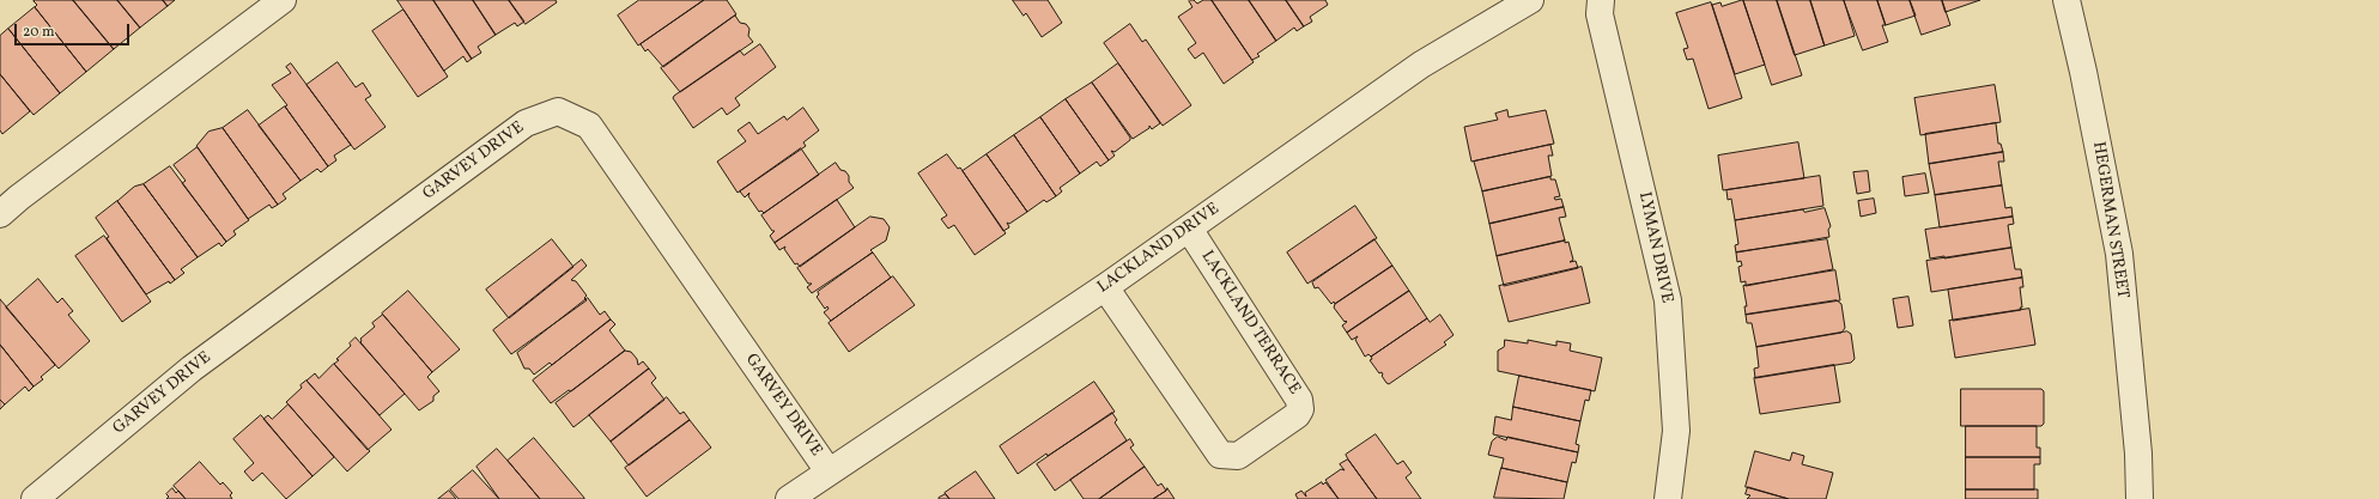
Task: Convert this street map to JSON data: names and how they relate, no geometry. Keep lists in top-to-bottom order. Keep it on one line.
{"streets":{"street":["GARVEY DRIVE","HEGERMAN STREET","LYMAN DRIVE","LACKLAND DRIVE","LACKLAND TERRACE"]},"crossings":[["GARVEY DRIVE","LACKLAND DRIVE"],["LACKLAND DRIVE","LACKLAND TERRACE"]],"scale_bar":"20 m"}
